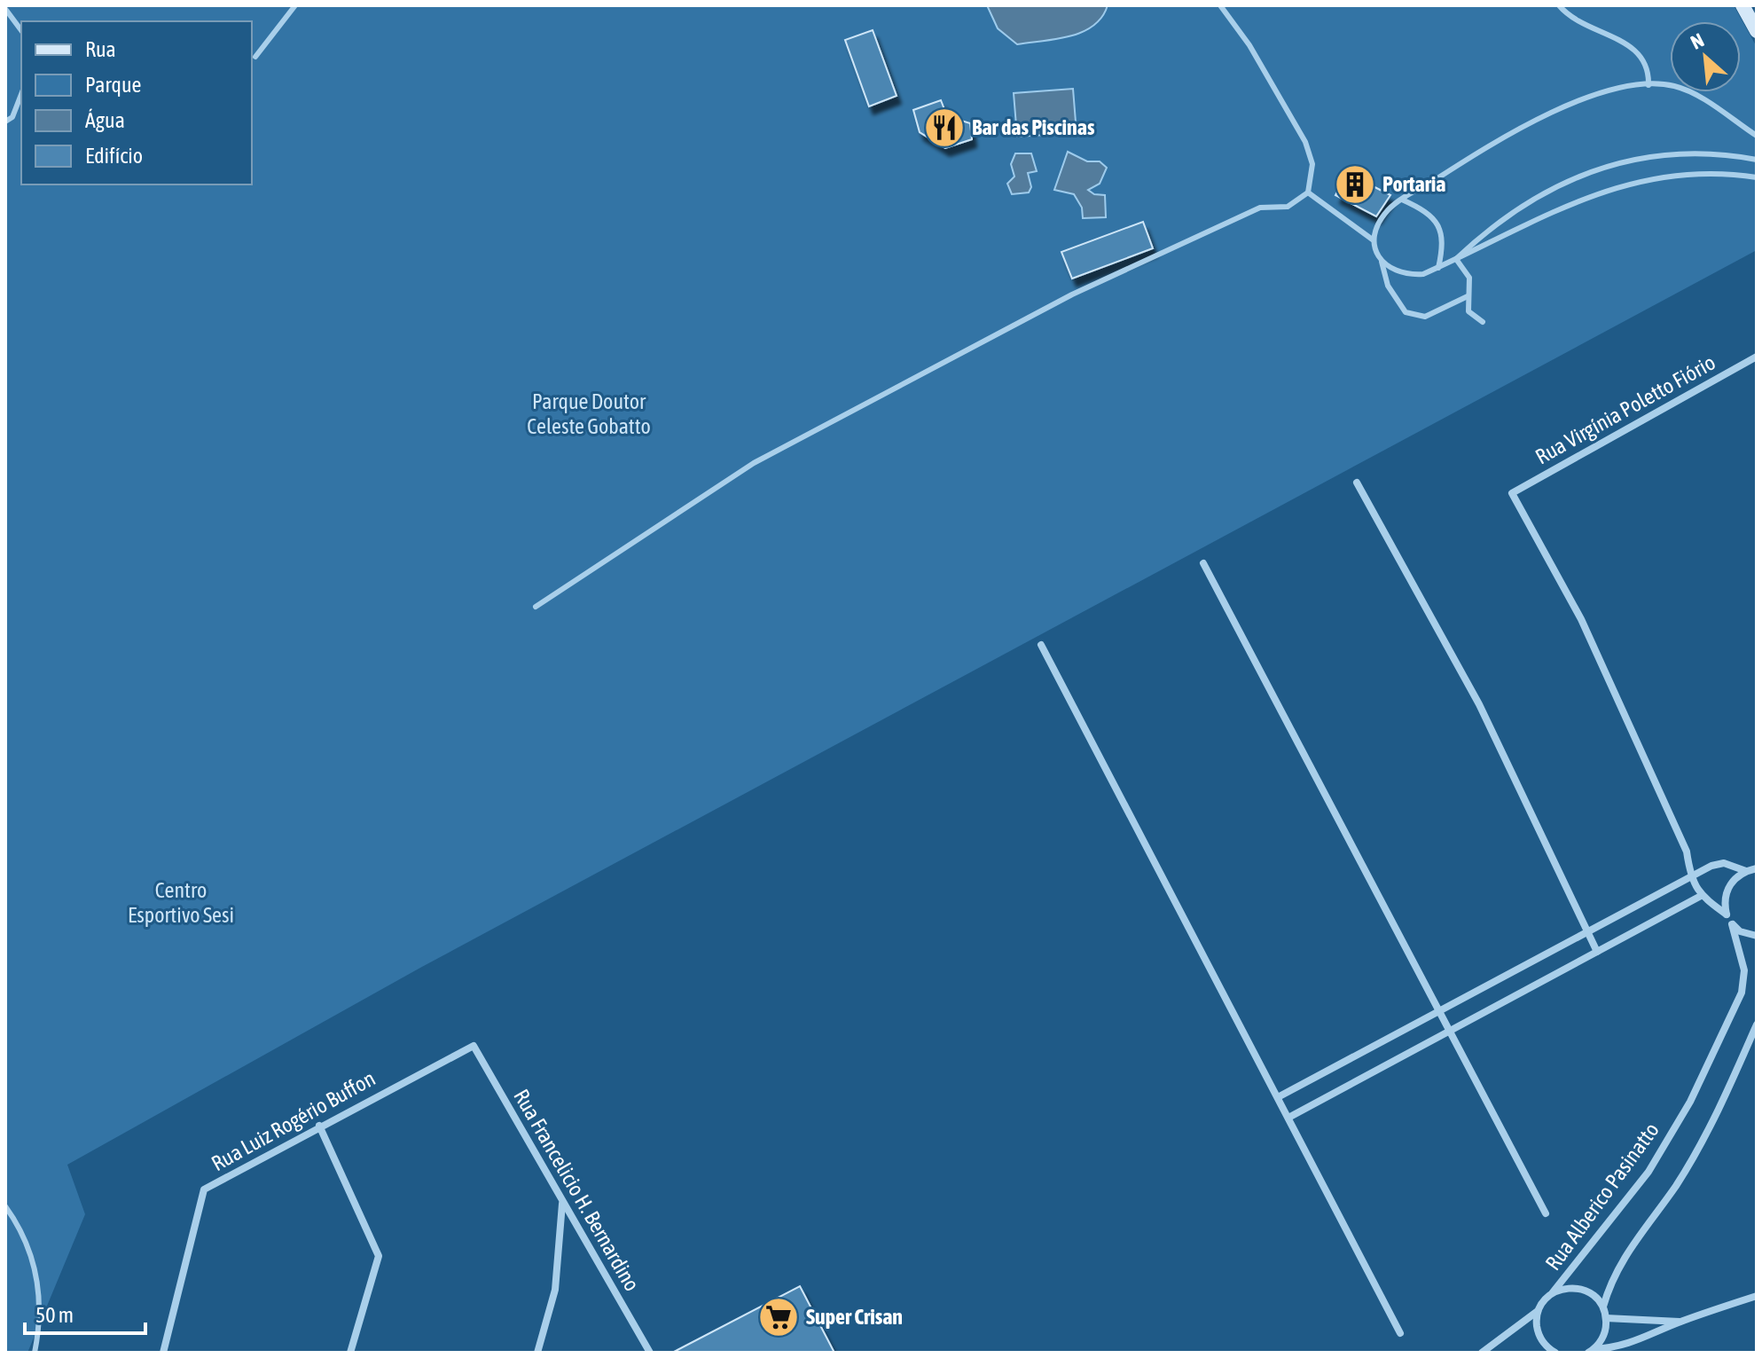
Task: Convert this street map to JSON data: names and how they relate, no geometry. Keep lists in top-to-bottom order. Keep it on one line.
{"streets":{"street":["Rua Virgínia Poletto Fiório","Rua Luiz Rogério Buffon","Rua Francelicio H. Bernardino","Rua Alberico Pasinatto"]},"crossings":[["Rua Luiz Rogério Buffon","Rua Francelicio H. Bernardino"]],"parks":["Parque Doutor Celeste Gobatto","Centro Esportivo Sesi"],"places":{"restaurant":["Bar das Piscinas"],"building":["Portaria"],"supermarket":["Super Crisan"]},"legend":["Rua","Parque","Água","Edifício"],"scale_bar":"50 m","north":"top left"}
